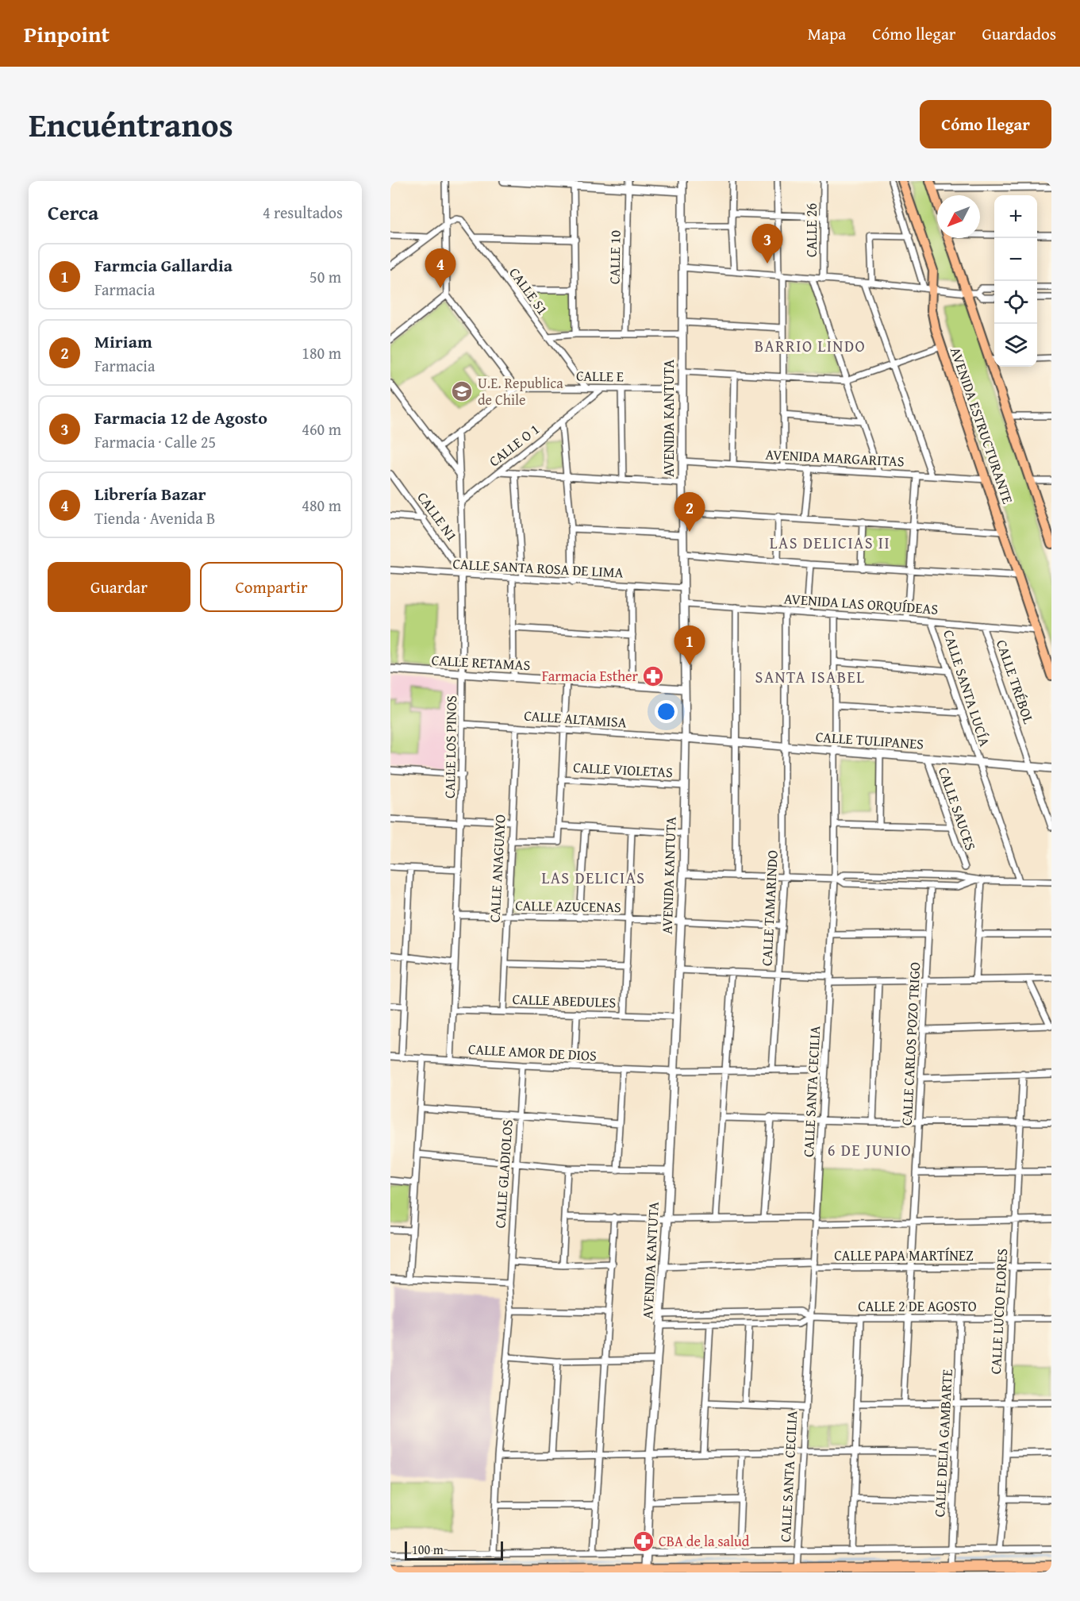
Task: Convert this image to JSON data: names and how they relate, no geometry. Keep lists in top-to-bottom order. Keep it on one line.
{"streets":{"main road":["AVENIDA ESTRUCTURANTE"],"street":["CALLE 26","CALLE 10","CALLE S1","CALLE E","AVENIDA KANTUTA","CALLE O 1","AVENIDA MARGARITAS","CALLE N1","CALLE SANTA ROSA DE LIMA","AVENIDA LAS ORQUÍDEAS","CALLE RETAMAS","CALLE TRÉBOL","CALLE SANTA LUCÍA","CALLE ALTAMISA","CALLE TULIPANES","CALLE LOS PINOS","CALLE VIOLETAS","CALLE SAUCES","CALLE ANAGUAYO","CALLE AZUCENAS","CALLE TAMARINDO","CALLE ABEDULES","CALLE CARLOS POZO TRIGO","CALLE AMOR DE DIOS","CALLE SANTA CECILIA","CALLE GLADIOLOS","CALLE PAPA MARTÍNEZ","CALLE 2 DE AGOSTO","CALLE LUCIO FLORES","CALLE DELIA GAMBARTE"]},"crossings":[["CALLE S1","CALLE E"],["CALLE E","AVENIDA KANTUTA"],["CALLE E","CALLE O 1"],["AVENIDA KANTUTA","AVENIDA MARGARITAS"],["AVENIDA KANTUTA","CALLE SANTA ROSA DE LIMA"],["AVENIDA KANTUTA","AVENIDA LAS ORQUÍDEAS"],["AVENIDA KANTUTA","CALLE RETAMAS"],["AVENIDA KANTUTA","CALLE ALTAMISA"],["AVENIDA KANTUTA","CALLE TULIPANES"],["AVENIDA KANTUTA","CALLE VIOLETAS"],["AVENIDA KANTUTA","CALLE AZUCENAS"],["AVENIDA KANTUTA","CALLE ABEDULES"],["AVENIDA KANTUTA","CALLE AMOR DE DIOS"],["AVENIDA KANTUTA","CALLE PAPA MARTÍNEZ"],["AVENIDA KANTUTA","CALLE 2 DE AGOSTO"],["AVENIDA ESTRUCTURANTE","AVENIDA MARGARITAS"],["AVENIDA ESTRUCTURANTE","AVENIDA LAS ORQUÍDEAS"],["CALLE O 1","CALLE LOS PINOS"],["CALLE N1","CALLE SANTA ROSA DE LIMA"],["CALLE N1","CALLE LOS PINOS"],["CALLE SANTA ROSA DE LIMA","CALLE LOS PINOS"],["AVENIDA LAS ORQUÍDEAS","CALLE TRÉBOL"],["AVENIDA LAS ORQUÍDEAS","CALLE SANTA LUCÍA"],["AVENIDA LAS ORQUÍDEAS","CALLE TAMARINDO"],["AVENIDA LAS ORQUÍDEAS","CALLE SANTA CECILIA"],["CALLE RETAMAS","CALLE LOS PINOS"],["CALLE TRÉBOL","CALLE TULIPANES"],["CALLE SANTA LUCÍA","CALLE TULIPANES"],["CALLE ALTAMISA","CALLE TULIPANES"],["CALLE ALTAMISA","CALLE LOS PINOS"],["CALLE ALTAMISA","CALLE ANAGUAYO"],["CALLE TULIPANES","CALLE SAUCES"],["CALLE TULIPANES","CALLE TAMARINDO"],["CALLE TULIPANES","CALLE SANTA CECILIA"],["CALLE LOS PINOS","CALLE AZUCENAS"],["CALLE LOS PINOS","CALLE ABEDULES"],["CALLE LOS PINOS","CALLE AMOR DE DIOS"],["CALLE ANAGUAYO","CALLE AZUCENAS"],["CALLE ANAGUAYO","CALLE ABEDULES"],["CALLE AZUCENAS","CALLE TAMARINDO"],["CALLE TAMARINDO","CALLE AMOR DE DIOS"],["CALLE CARLOS POZO TRIGO","CALLE PAPA MARTÍNEZ"],["CALLE CARLOS POZO TRIGO","CALLE 2 DE AGOSTO"],["CALLE AMOR DE DIOS","CALLE SANTA CECILIA"],["CALLE AMOR DE DIOS","CALLE GLADIOLOS"],["CALLE SANTA CECILIA","CALLE PAPA MARTÍNEZ"],["CALLE SANTA CECILIA","CALLE 2 DE AGOSTO"],["CALLE PAPA MARTÍNEZ","CALLE LUCIO FLORES"],["CALLE 2 DE AGOSTO","CALLE LUCIO FLORES"],["CALLE 2 DE AGOSTO","CALLE DELIA GAMBARTE"]],"districts":["BARRIO LINDO","LAS DELICIAS II","SANTA ISABEL","LAS DELICIAS","6 DE JUNIO"],"places":{"school or university":["U.E. Republica de Chile"],"pharmacy":["Farmacia Esther","CBA de la salud"]},"scale_bar":"100 m","north":"bottom left","page":{"header":"Pinpoint","nav":["Mapa","Cómo llegar","Guardados"],"title":"Encuéntranos","buttons":["Cómo llegar",["Guardar","Compartir"]],"heading":["Cerca","4 resultados"],"map_buttons":["+","−"],"pins":["3","4","2","1"],"list":[{"mark":"1","name":"Farmcia Gallardia","note":"Farmacia","value":"50 m"},{"mark":"2","name":"Miriam","note":"Farmacia","value":"180 m"},{"mark":"3","name":"Farmacia 12 de Agosto","note":"Farmacia · Calle 25","value":"460 m"},{"mark":"4","name":"Librería Bazar","note":"Tienda · Avenida B","value":"480 m"}],"scale":"100 m"}}
